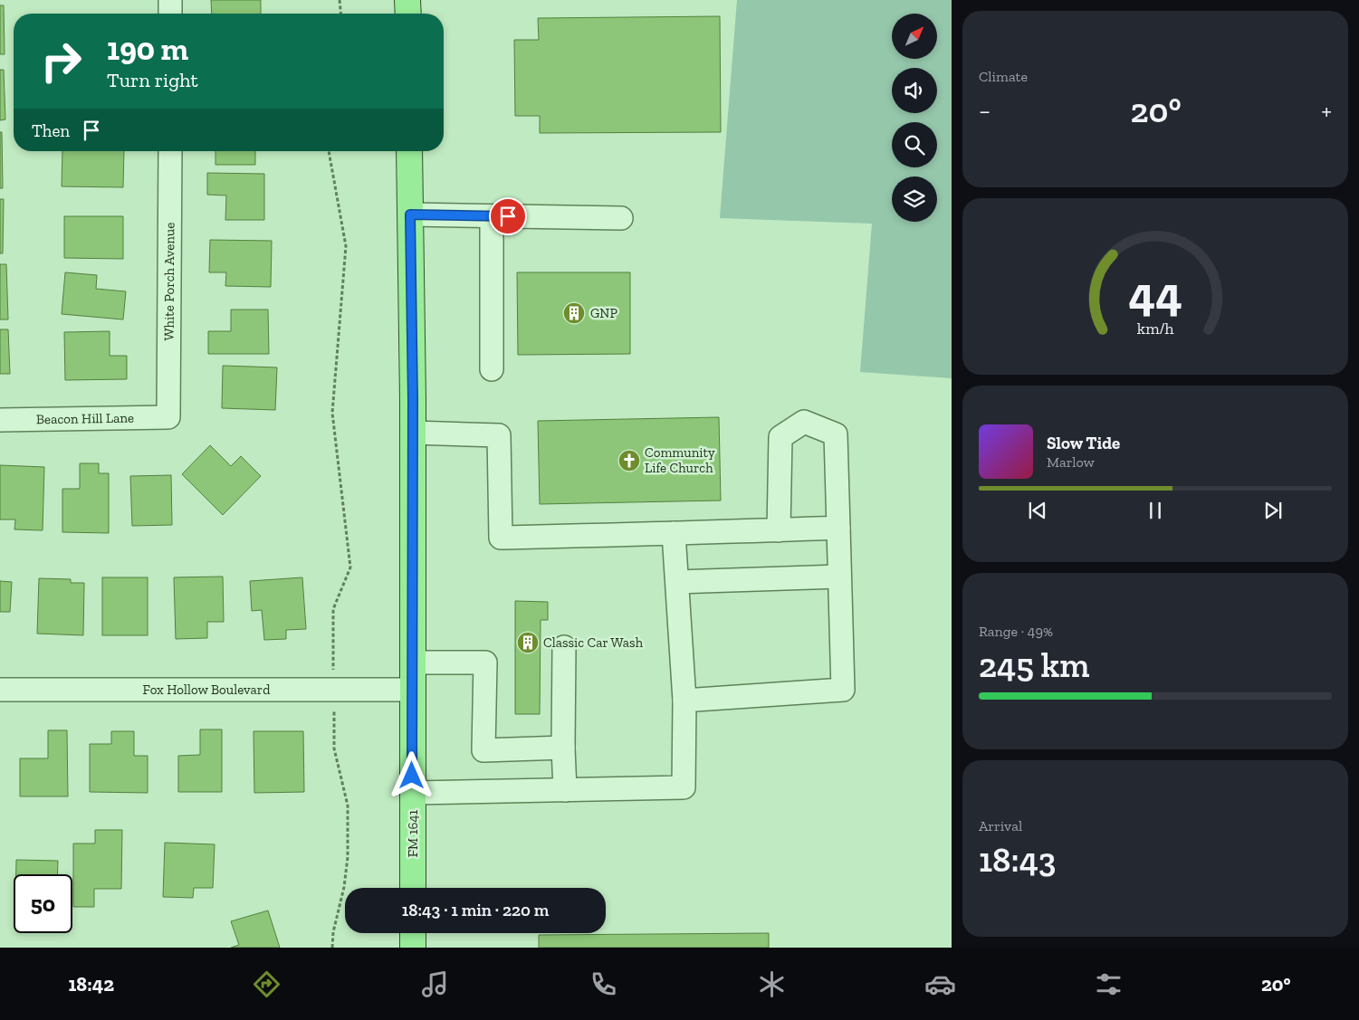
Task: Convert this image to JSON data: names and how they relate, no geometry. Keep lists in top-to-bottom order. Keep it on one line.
{"streets":{"main road":["FM 1641"],"street":["White Porch Avenue","Beacon Hill Lane","Fox Hollow Boulevard"]},"crossings":[["White Porch Avenue","Beacon Hill Lane"],["Fox Hollow Boulevard","FM 1641"]],"places":{"building":["GNP","Classic Car Wash"],"church":["Community Life Church"]},"north":"top right","page":{"tile":["Climate",["Range · 49%","245 km"],["Arrival","18:43"]],"turn":["190 m","Turn right"],"heat":["−","20°","+"],"then":"Then","song":["Slow Tide","Marlow"],"limit":"50","trip":"18:43 · 1 min · 220 m","tabs":["18:42","20°"],"gauge":["44","km/h"]}}
